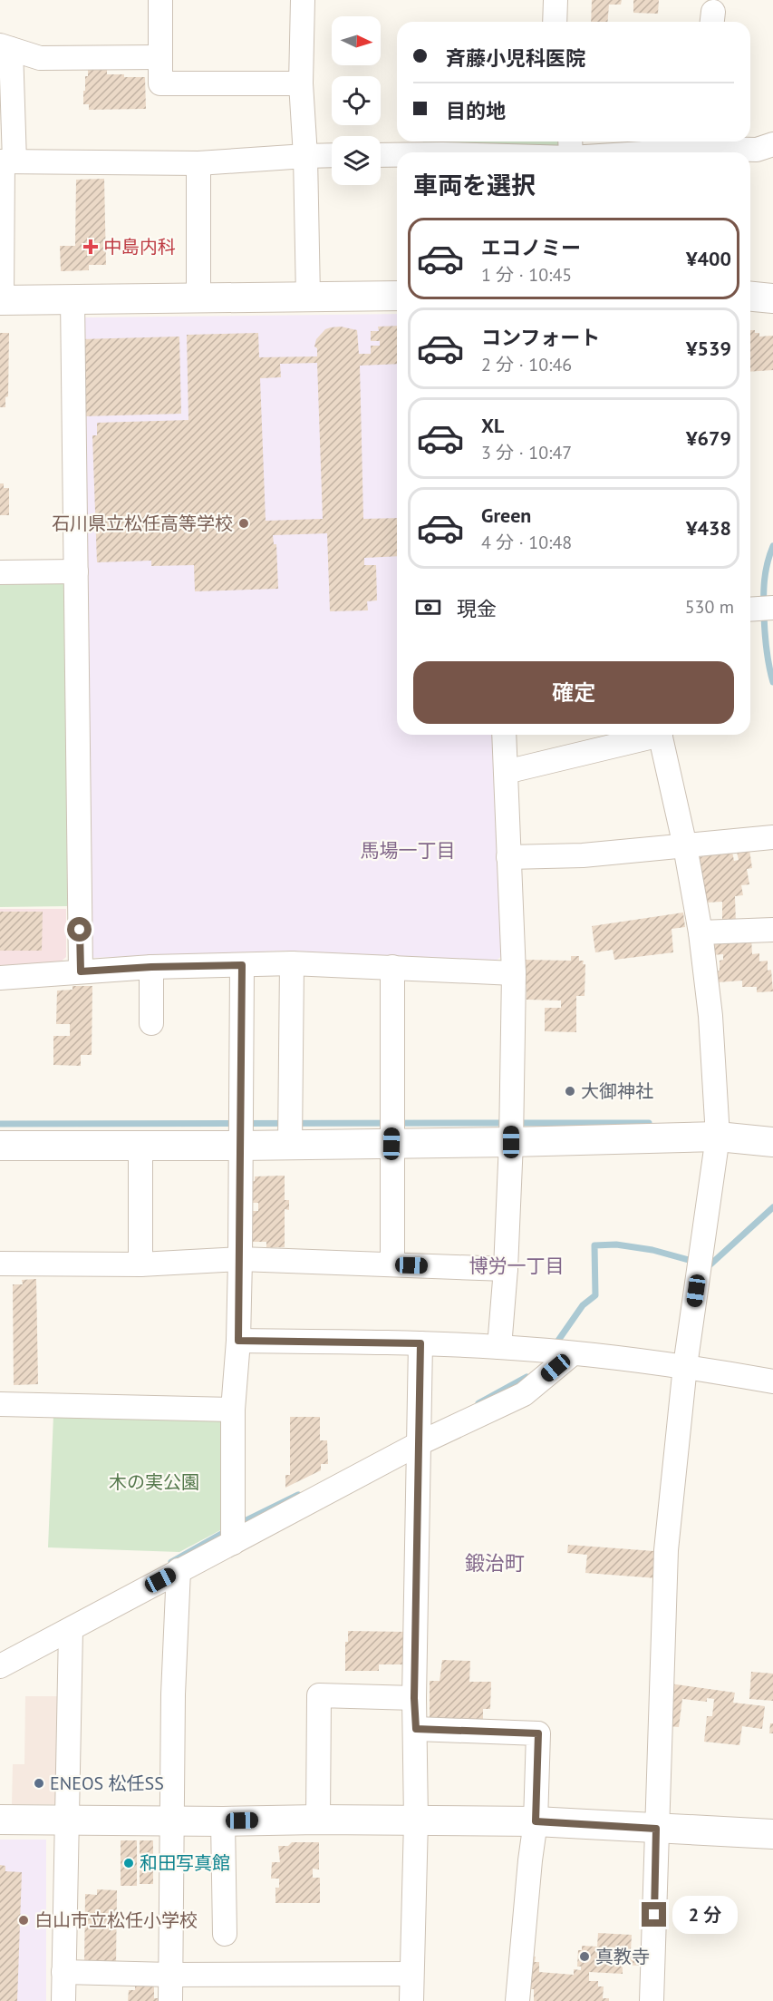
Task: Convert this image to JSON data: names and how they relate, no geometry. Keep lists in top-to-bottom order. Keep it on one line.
{"districts":["馬場一丁目","博労一丁目","鍛治町"],"parks":["木の実公園"],"places":{"health":["中島内科"],"other":["石川県立松任高等学校","大御神社","ENEOS 松任SS","和田写真館","白山市立松任小学校","真教寺"]},"north":"right","page":{"banner":["斉藤小児科医院","目的地"],"heading":"車両を選択","list":[{"name":"エコノミー","note":"1 分 · 10:45","value":"¥400"},{"name":"コンフォート","note":"2 分 · 10:46","value":"¥539"},{"name":"XL","note":"3 分 · 10:47","value":"¥679"},{"name":"Green","note":"4 分 · 10:48","value":"¥438"}],"pay":["現金","530 m"],"buttons":"確定","bubble":"2 分"}}
